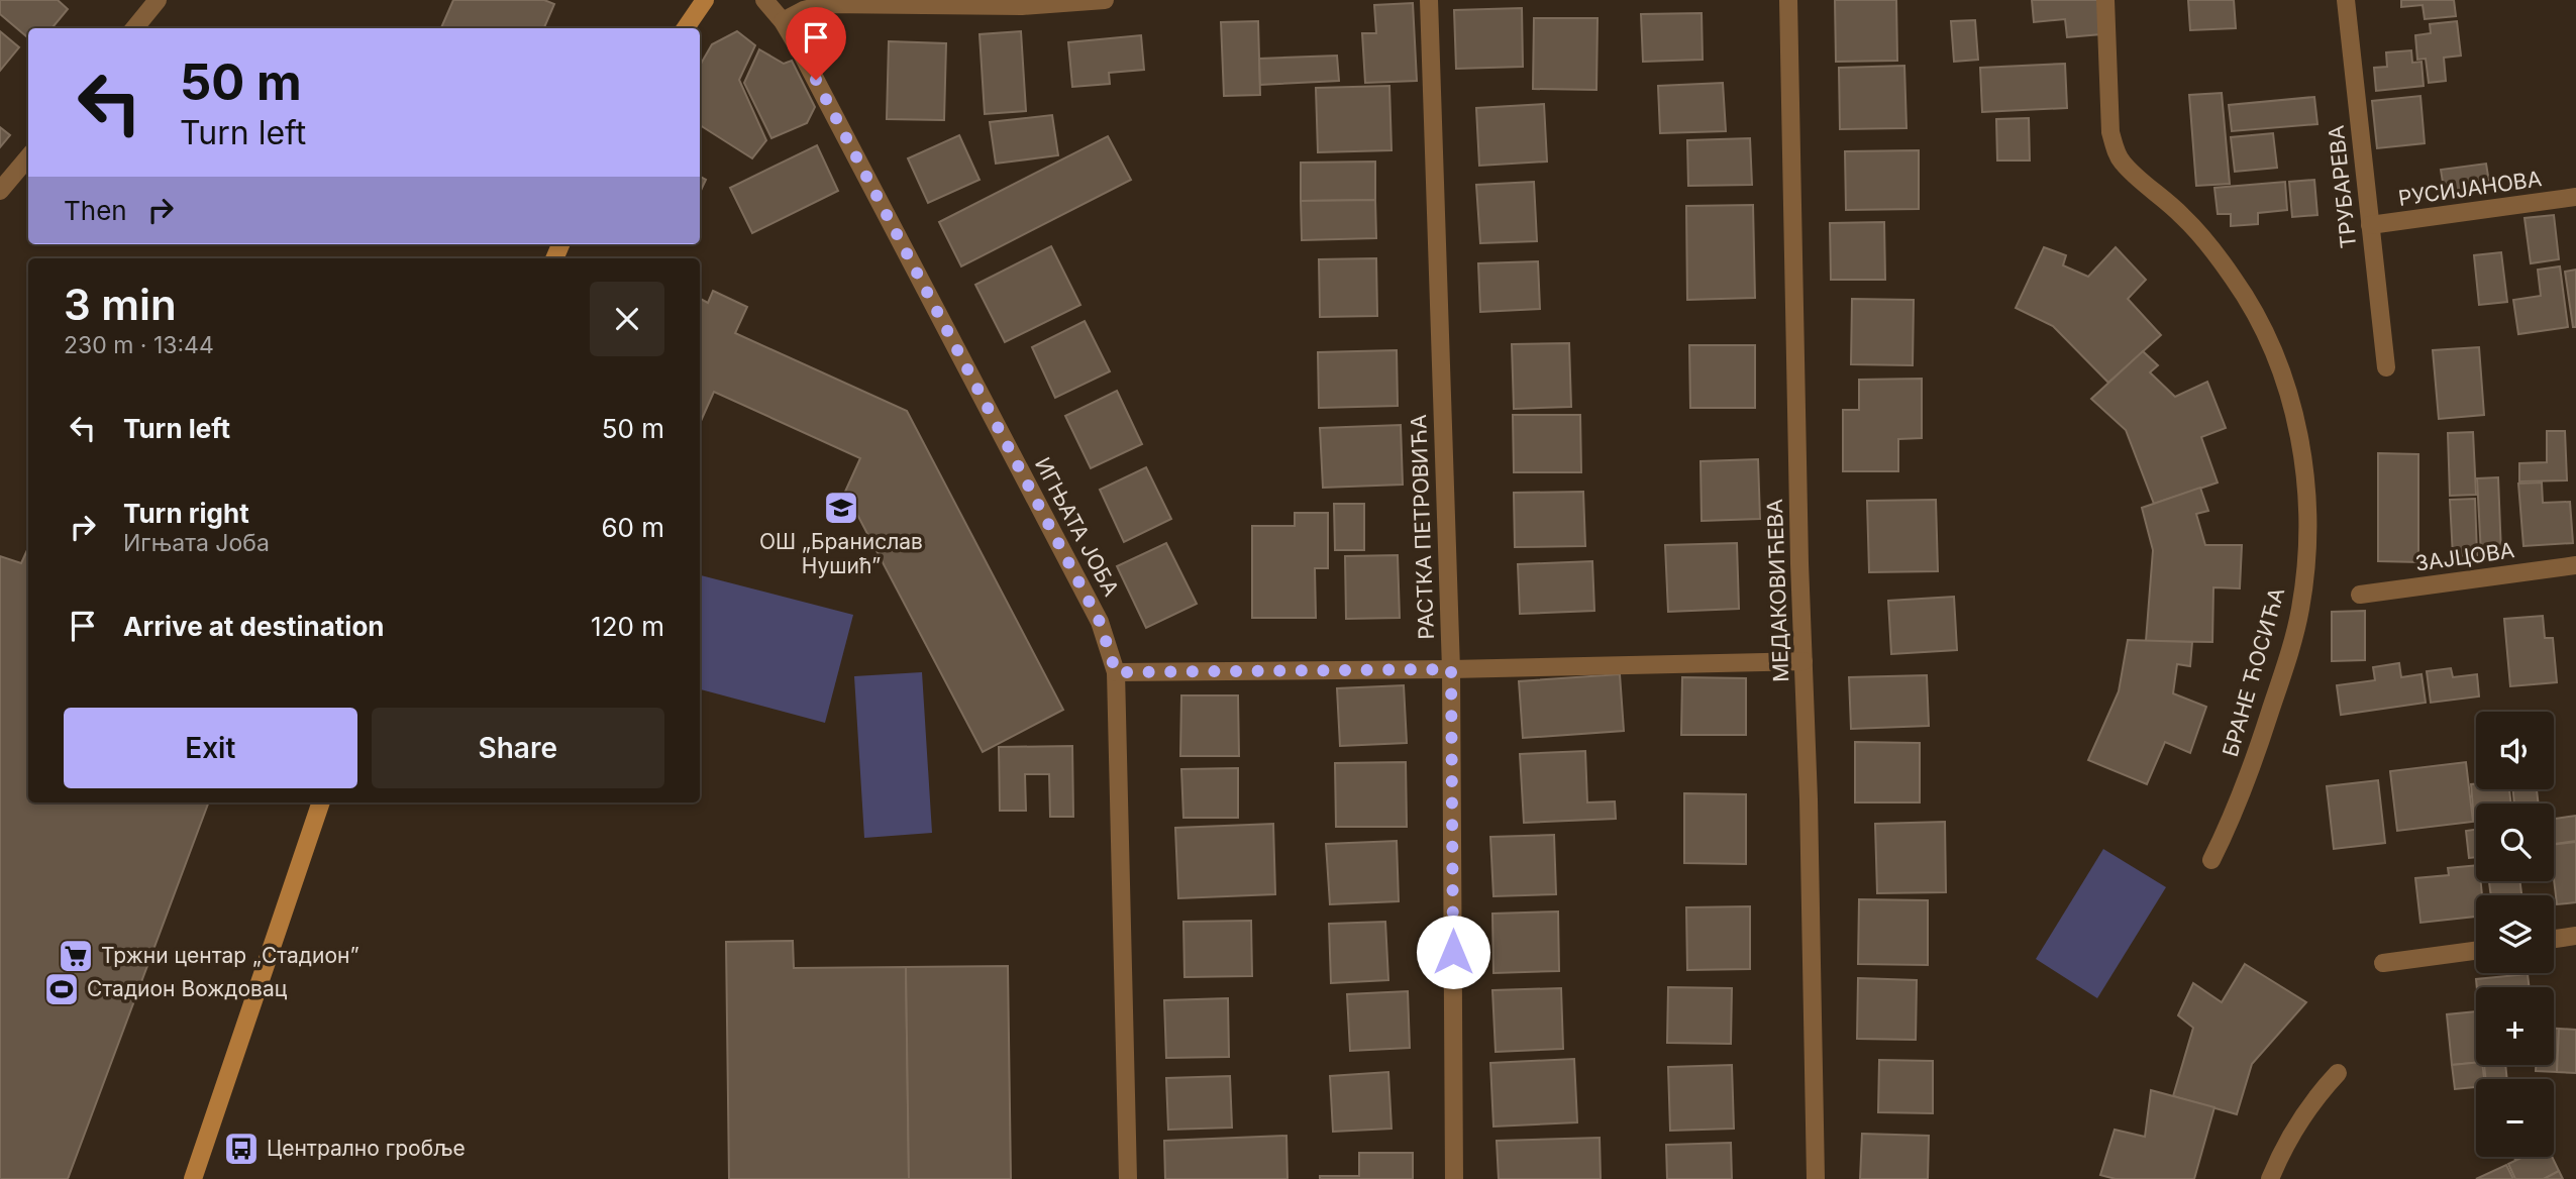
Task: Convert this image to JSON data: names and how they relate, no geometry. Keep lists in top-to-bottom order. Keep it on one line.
{"streets":{"street":["ТРУБАРЕВА","РУСИЈАНОВА","ИГЊАТА ЈОБА","РАСТКА ПЕТРОВИЋА","ЗАЈЦОВА","МЕДАКОВИЋЕВА","БРАНЕ ЋОСИЋА"]},"crossings":[["ТРУБАРЕВА","РУСИЈАНОВА"]],"places":{"school or university":["ОШ „Бранислав Нушић”"],"supermarket":["Тржни центар „Стадион”"],"sports":["Стадион Вождовац"],"bus stop":["Централно гробље"]},"page":{"turn":["50 m","Turn left"],"then":"Then","heading":["3 min","230 m · 13:44"],"list":[{"name":"Turn left","value":"50 m"},{"name":"Turn right","note":"Игњата Јоба","value":"60 m"},{"name":"Arrive at destination","value":"120 m"}],"buttons":["Exit","Share"],"map_buttons":["+","−"]}}
